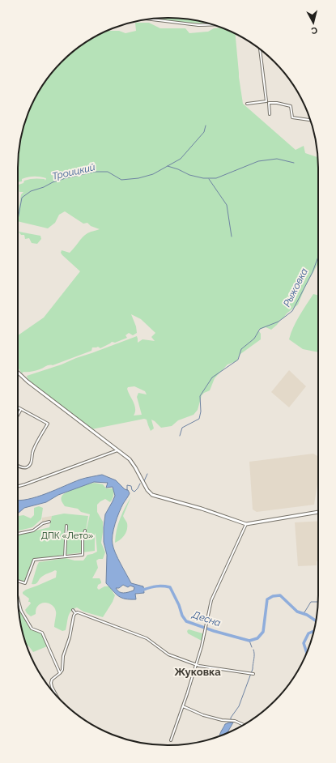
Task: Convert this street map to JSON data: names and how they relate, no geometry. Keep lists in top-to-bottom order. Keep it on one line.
{"districts":["Жуковка"],"water":["Троицкий","Рыжовка","Десна"],"parks":["ДПК «Лето»"],"north":"bottom"}
